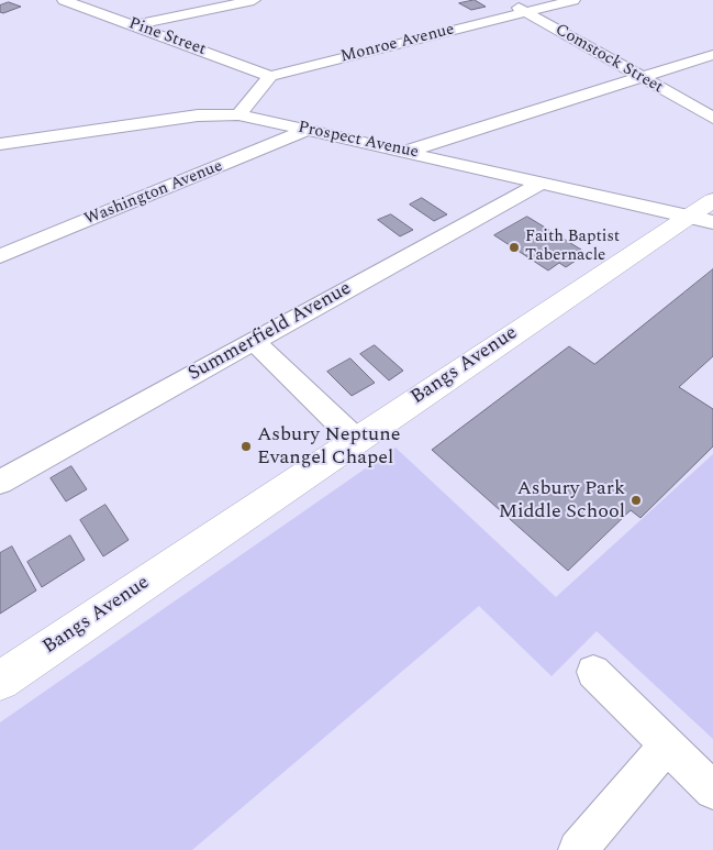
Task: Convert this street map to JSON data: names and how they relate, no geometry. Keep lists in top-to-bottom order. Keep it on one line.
{"streets":{"street":["Pine Street","Monroe Avenue","Comstock Street","Prospect Avenue","Washington Avenue","Summerfield Avenue","Bangs Avenue"]},"crossings":[["Pine Street","Monroe Avenue"],["Monroe Avenue","Comstock Street"],["Prospect Avenue","Washington Avenue"],["Prospect Avenue","Summerfield Avenue"],["Prospect Avenue","Bangs Avenue"]],"places":["Faith Baptist Tabernacle","Asbury Neptune Evangel Chapel","Asbury Park Middle School"]}
